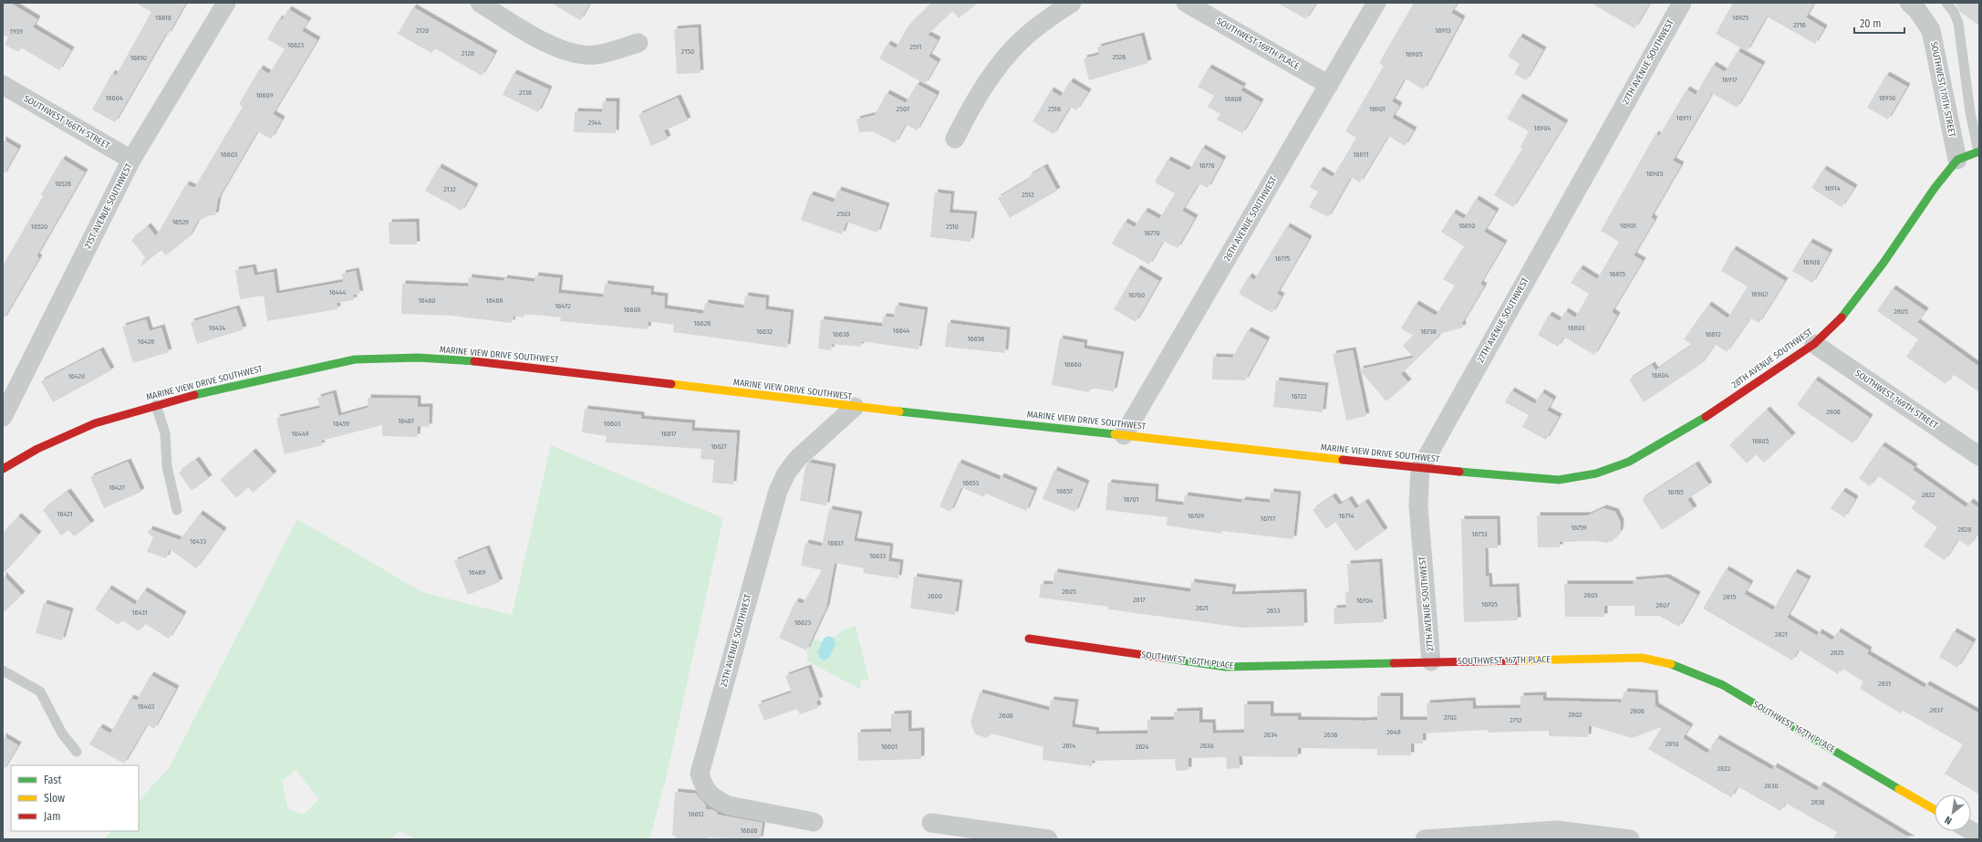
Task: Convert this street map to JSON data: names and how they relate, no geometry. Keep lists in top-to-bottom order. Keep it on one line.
{"streets":{"street":["SOUTHWEST 169TH PLACE","27TH AVENUE SOUTHWEST","SOUTHWEST 170TH STREET","SOUTHWEST 166TH STREET","21ST AVENUE SOUTHWEST","26TH AVENUE SOUTHWEST","MARINE VIEW DRIVE SOUTHWEST","28TH AVENUE SOUTHWEST","SOUTHWEST 169TH STREET","25TH AVENUE SOUTHWEST","SOUTHWEST 167TH PLACE"]},"crossings":[["SOUTHWEST 169TH PLACE","26TH AVENUE SOUTHWEST"],["27TH AVENUE SOUTHWEST","MARINE VIEW DRIVE SOUTHWEST"],["27TH AVENUE SOUTHWEST","SOUTHWEST 167TH PLACE"],["SOUTHWEST 170TH STREET","28TH AVENUE SOUTHWEST"],["SOUTHWEST 166TH STREET","21ST AVENUE SOUTHWEST"],["26TH AVENUE SOUTHWEST","MARINE VIEW DRIVE SOUTHWEST"],["MARINE VIEW DRIVE SOUTHWEST","28TH AVENUE SOUTHWEST"],["MARINE VIEW DRIVE SOUTHWEST","25TH AVENUE SOUTHWEST"],["28TH AVENUE SOUTHWEST","SOUTHWEST 169TH STREET"]],"house_numbers":["16616","16925","2716","2120","16913","1939","16623","2511","2150","2128","16905","2526","16610","16917","2136","16609","16604","16930","16808","2507","2516","16901","16911","2144","16904","16603","16811","16776","16905","16526","16914","2132","2512","2503","16529","16810","16901","16520","2510","16770","16775","16906","16815","16444","16902","16760","16460","16468","16472","16608","2805","16628","16434","16803","16644","16632","16738","16636","16812","16656","16428","16660","16804","16420","16722","2806","16461","16459","16603","16449","16617","16805","16627","16653","16427","16657","16765","2822","16701","16421","16709","16714","16717","16759","2828","16753","16433","16637","16633","16469","2605","2803","2600","2815","2617","16704","16705","2807","2621","2633","16431","16623","2821","2825","2831","16403","2837","2806","2802","2606","2702","2712","2648","2634","2636","2810","2614","2630","16601","2624","2822","2830","2836","16612","16606"],"legend":["Fast","Slow","Jam"],"scale_bar":"20 m","north":"bottom left"}
